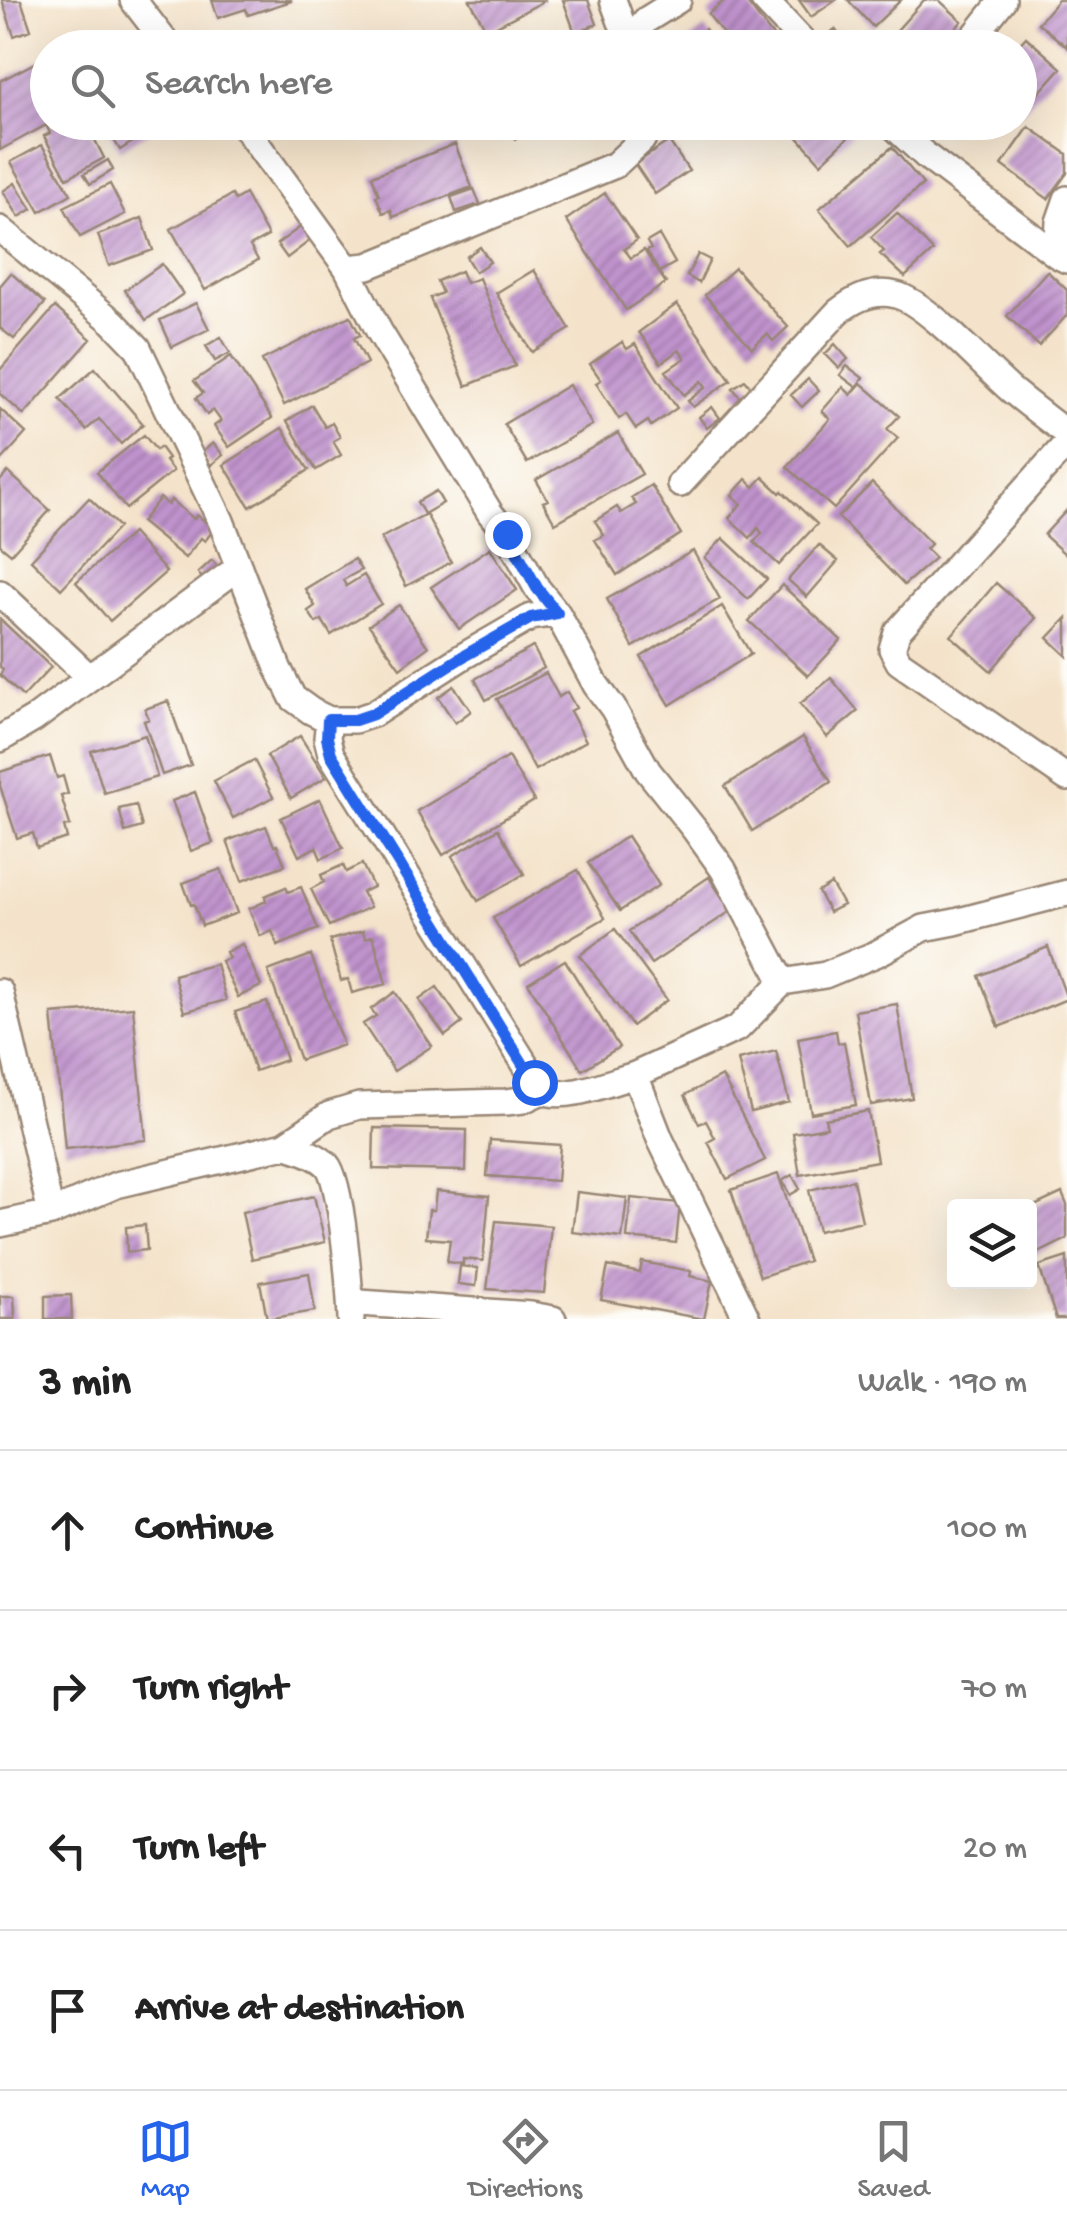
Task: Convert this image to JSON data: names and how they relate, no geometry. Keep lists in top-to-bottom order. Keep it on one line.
{"page":{"search":"Search here","heading":["3 min","Walk · 190 m"],"list":[["Continue","100 m"],["Turn right","70 m"],["Turn left","20 m"],"Arrive at destination"],"nav":["Map","Directions","Saved"]}}
